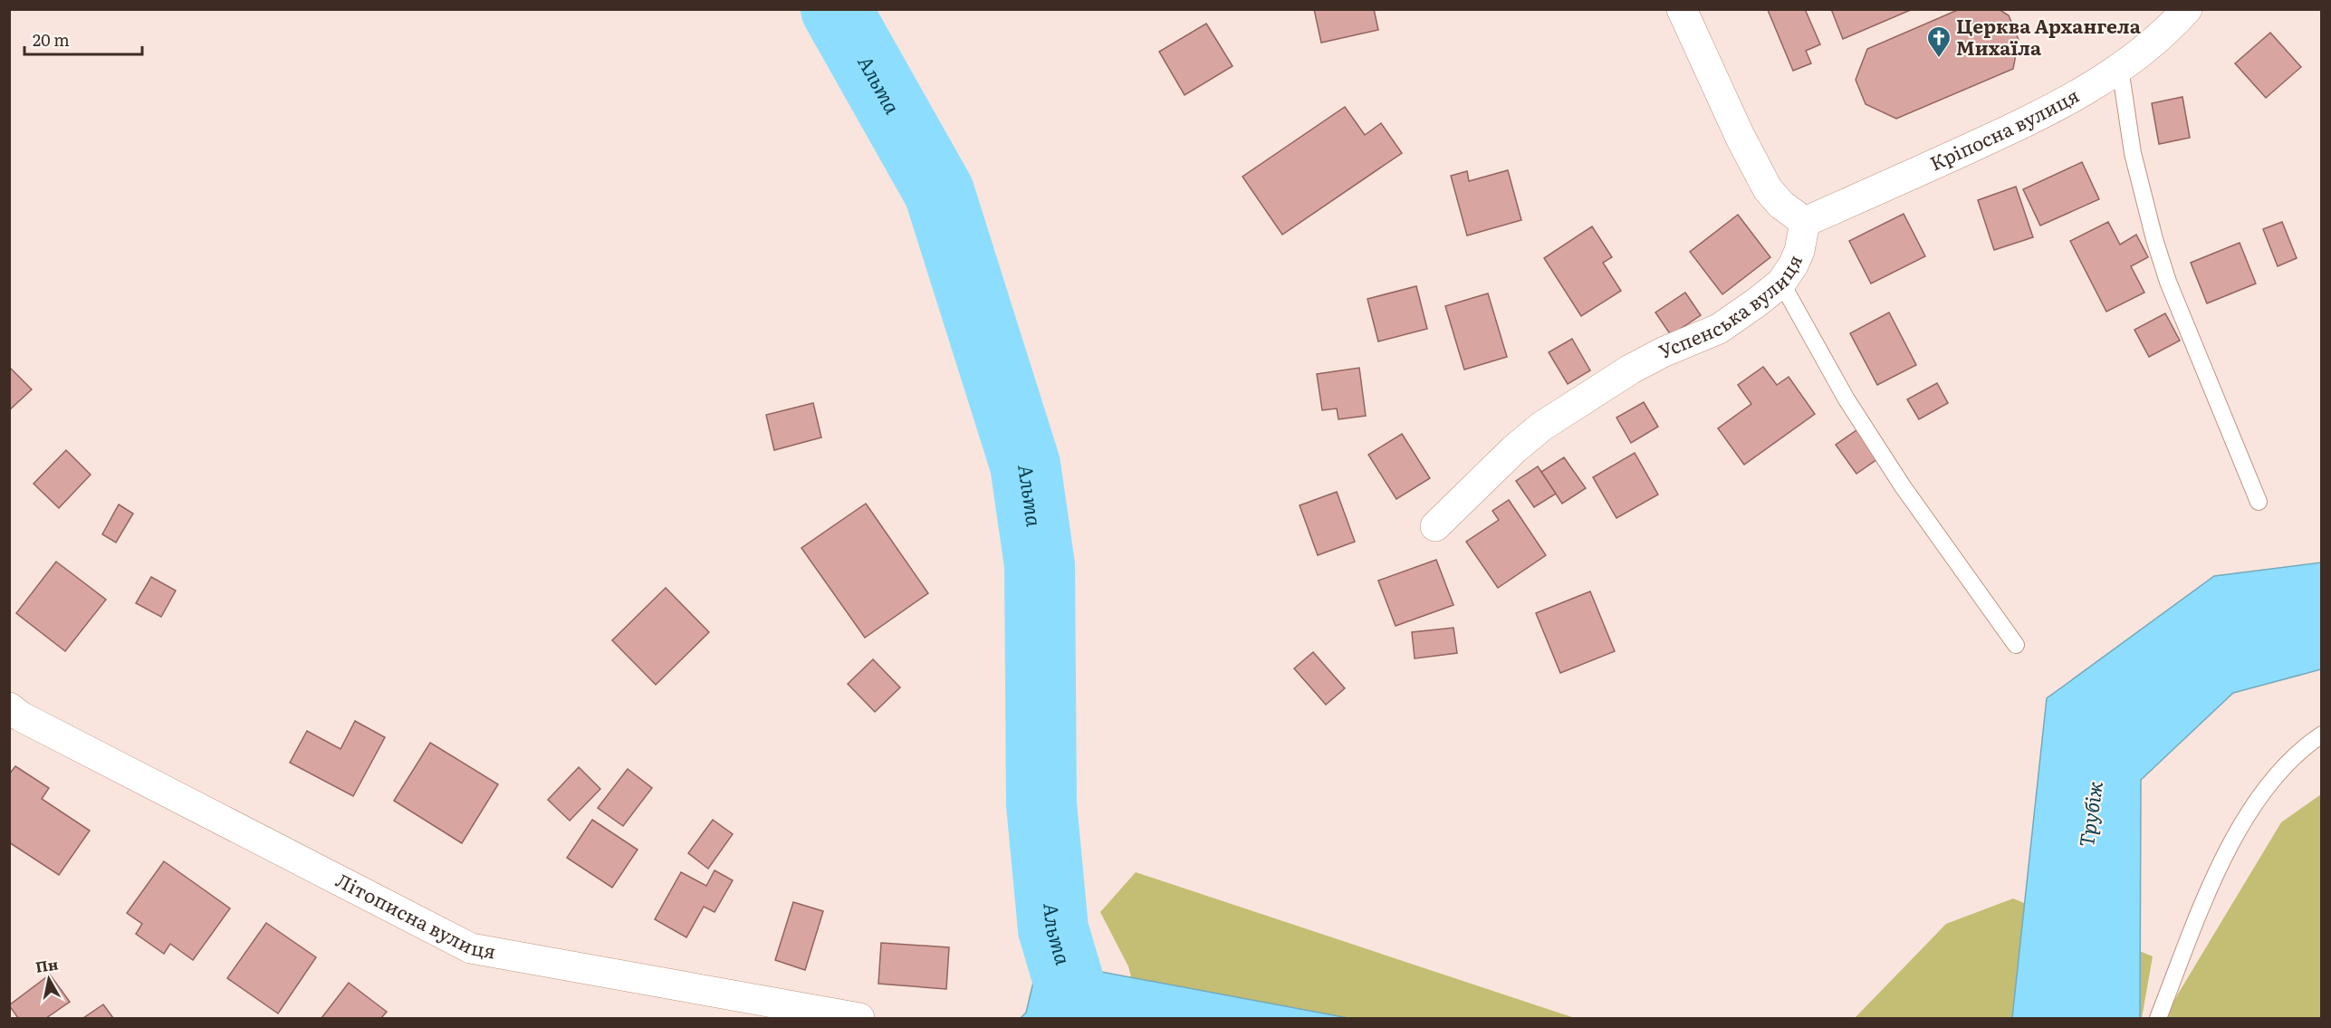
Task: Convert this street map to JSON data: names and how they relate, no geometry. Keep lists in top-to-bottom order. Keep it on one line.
{"streets":{"street":["Кріпосна вулиця","Успенська вулиця","Літописна вулиця"]},"crossings":[["Кріпосна вулиця","Успенська вулиця"]],"water":["Альта","Трубіж"],"places":{"church":["Церква Архангела Михаїла"]},"scale_bar":"20 m","north":"top"}
